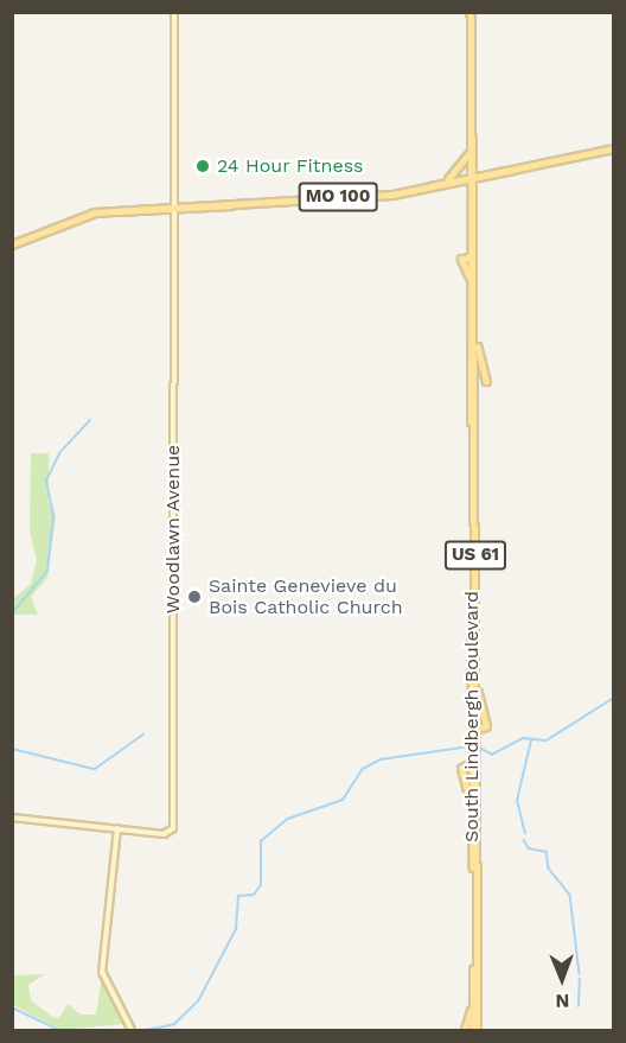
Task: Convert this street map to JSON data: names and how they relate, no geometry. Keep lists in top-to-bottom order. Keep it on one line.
{"streets":{"main road":["MO 100","US 61","South Lindbergh Boulevard"],"street":["Woodlawn Avenue"]},"crossings":[["MO 100","Woodlawn Avenue"],["MO 100","US 61"],["US 61","South Lindbergh Boulevard"]],"places":["24 Hour Fitness","Sainte Genevieve du Bois Catholic Church"],"north":"bottom"}
